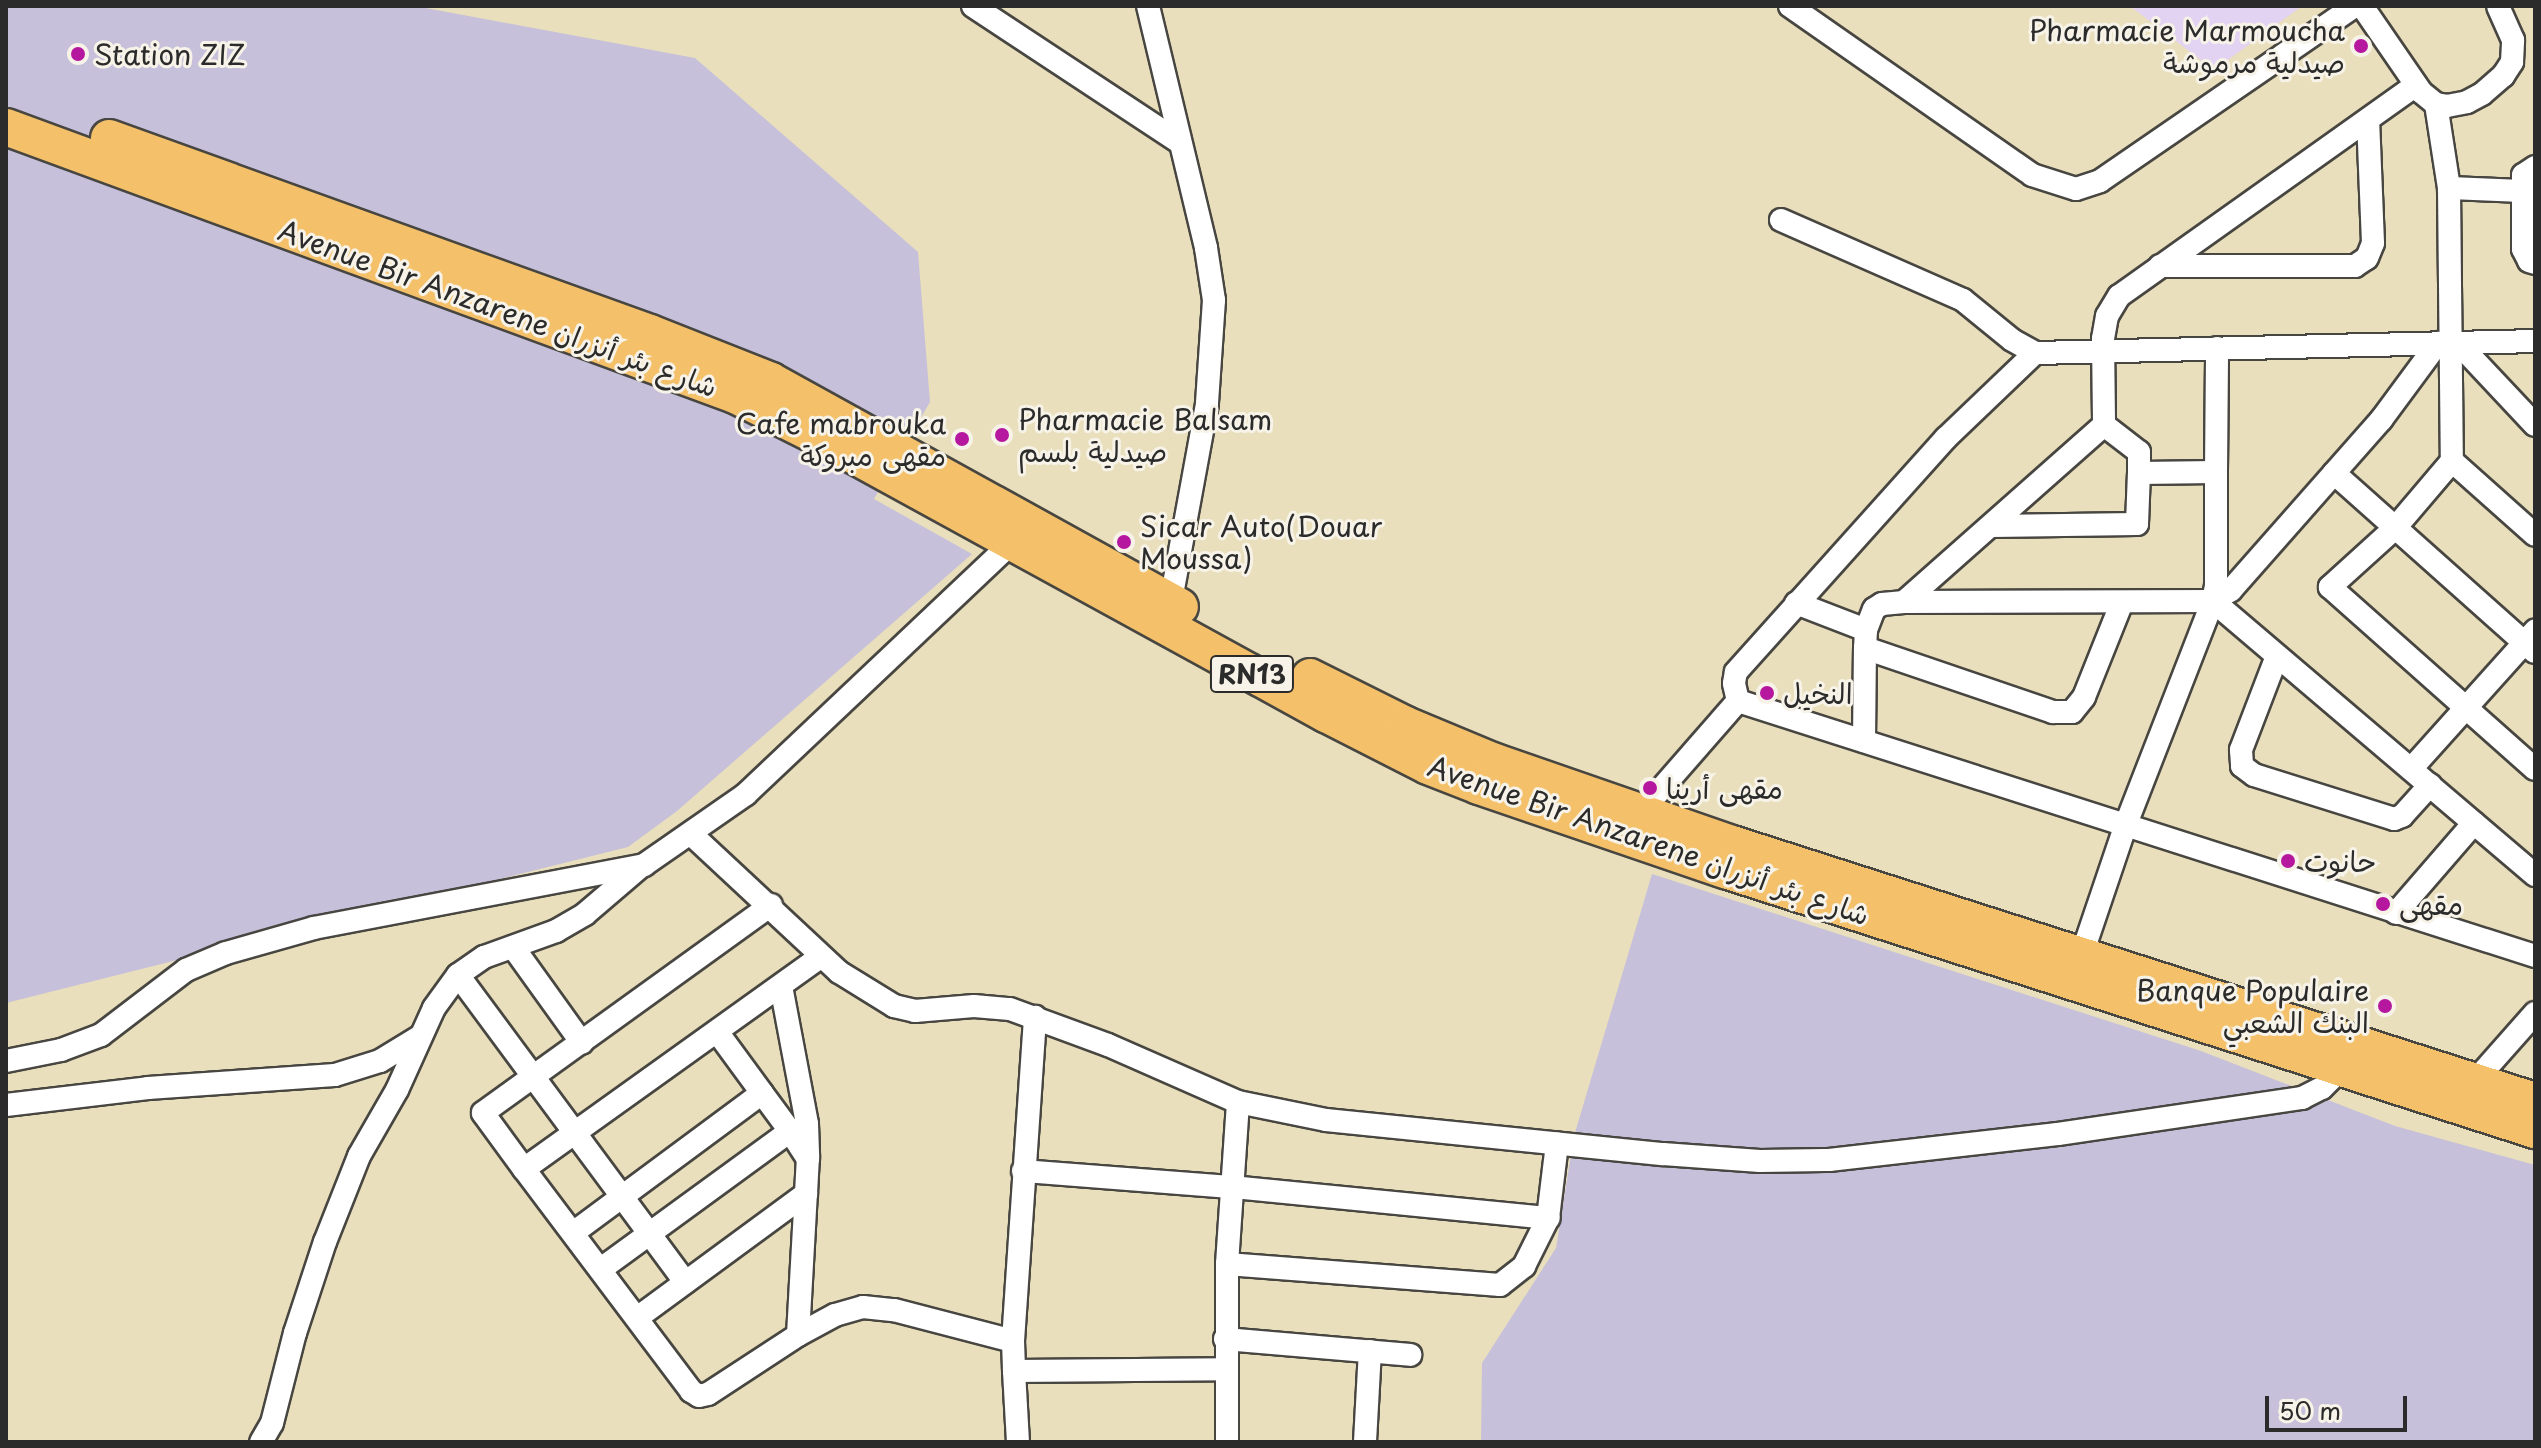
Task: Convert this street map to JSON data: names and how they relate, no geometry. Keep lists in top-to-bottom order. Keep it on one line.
{"streets":{"main road":["Avenue Bir Anzarene شارع بئر أنزران","RN13"]},"places":["Pharmacie Marmoucha صيدلية مرموشة","Station ZIZ","Pharmacie Balsam صيدلية بلسم","Cafe mabrouka مقهى مبروكة","Sicar Auto(Douar Moussa)","النخيل","مقهى أرينا","حانوت","مقهى","Banque Populaire البنك الشعبي"],"scale_bar":"50 m"}
